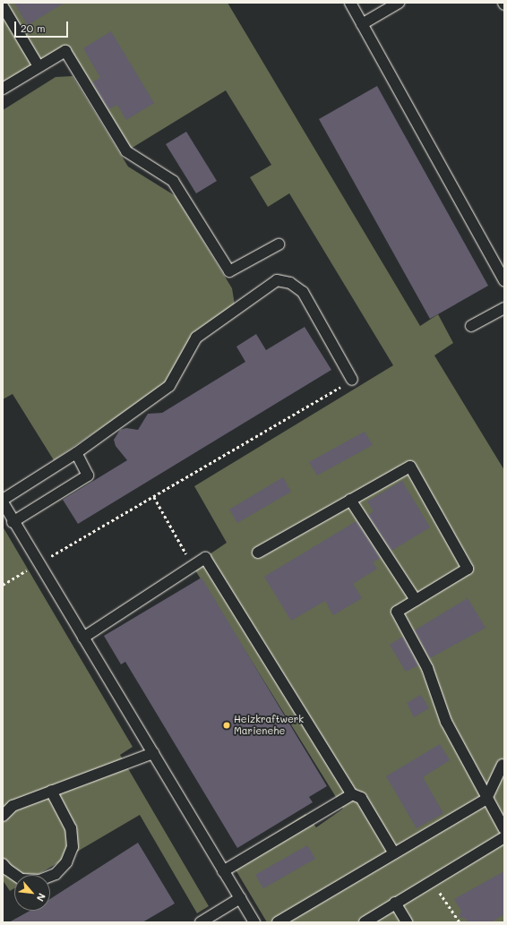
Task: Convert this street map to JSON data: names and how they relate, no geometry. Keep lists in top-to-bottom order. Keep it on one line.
{"places":["Heizkraftwerk Marienehe"],"scale_bar":"20 m","north":"bottom right"}
